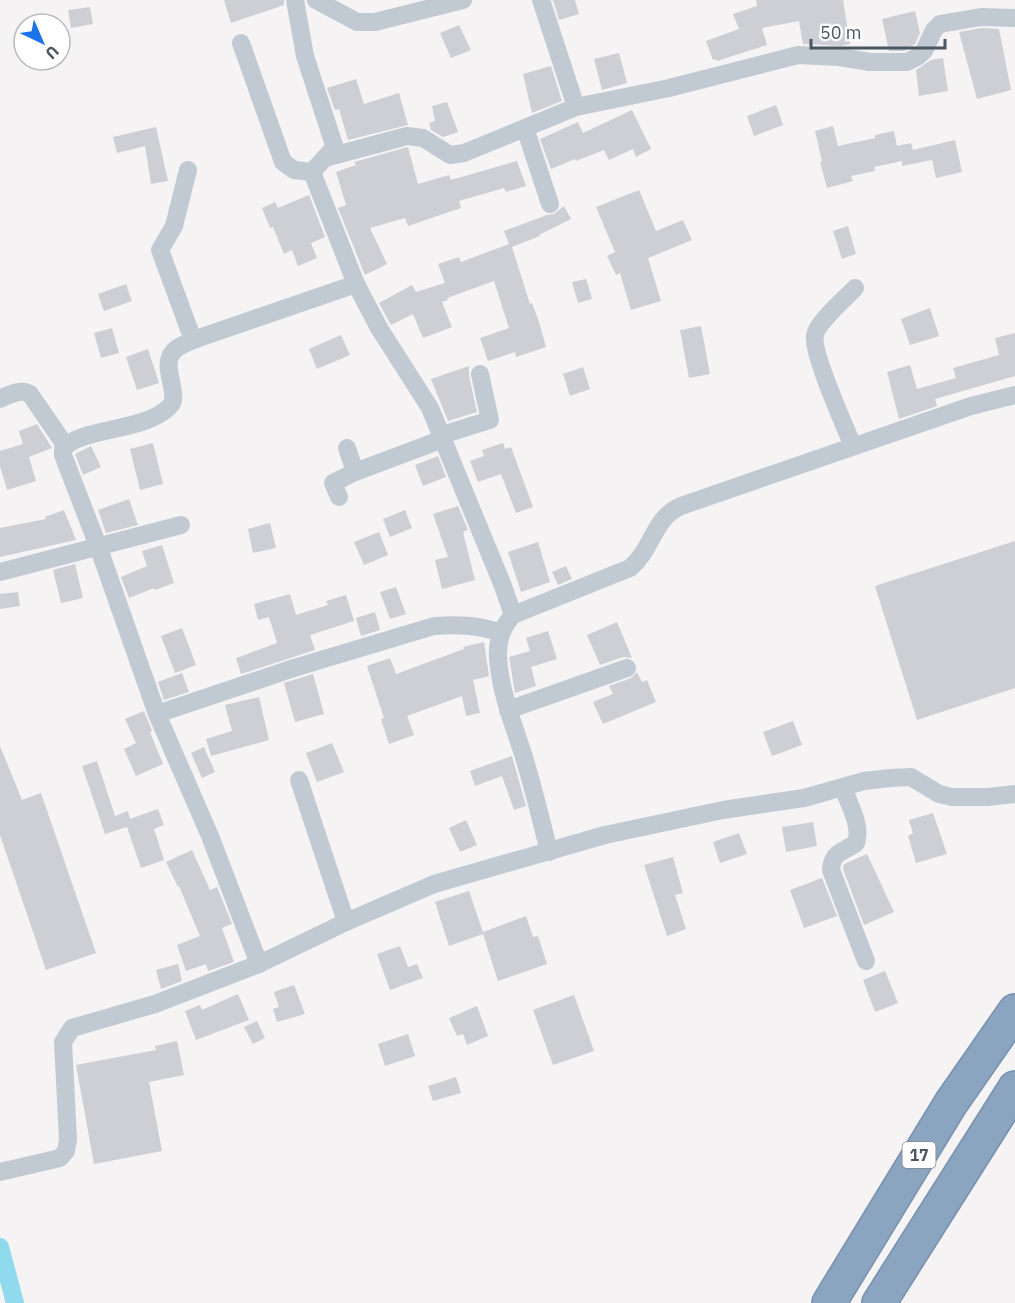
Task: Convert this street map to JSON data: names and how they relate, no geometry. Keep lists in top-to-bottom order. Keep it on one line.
{"streets":{"highway":["17"]},"scale_bar":"50 m","north":"bottom right"}
